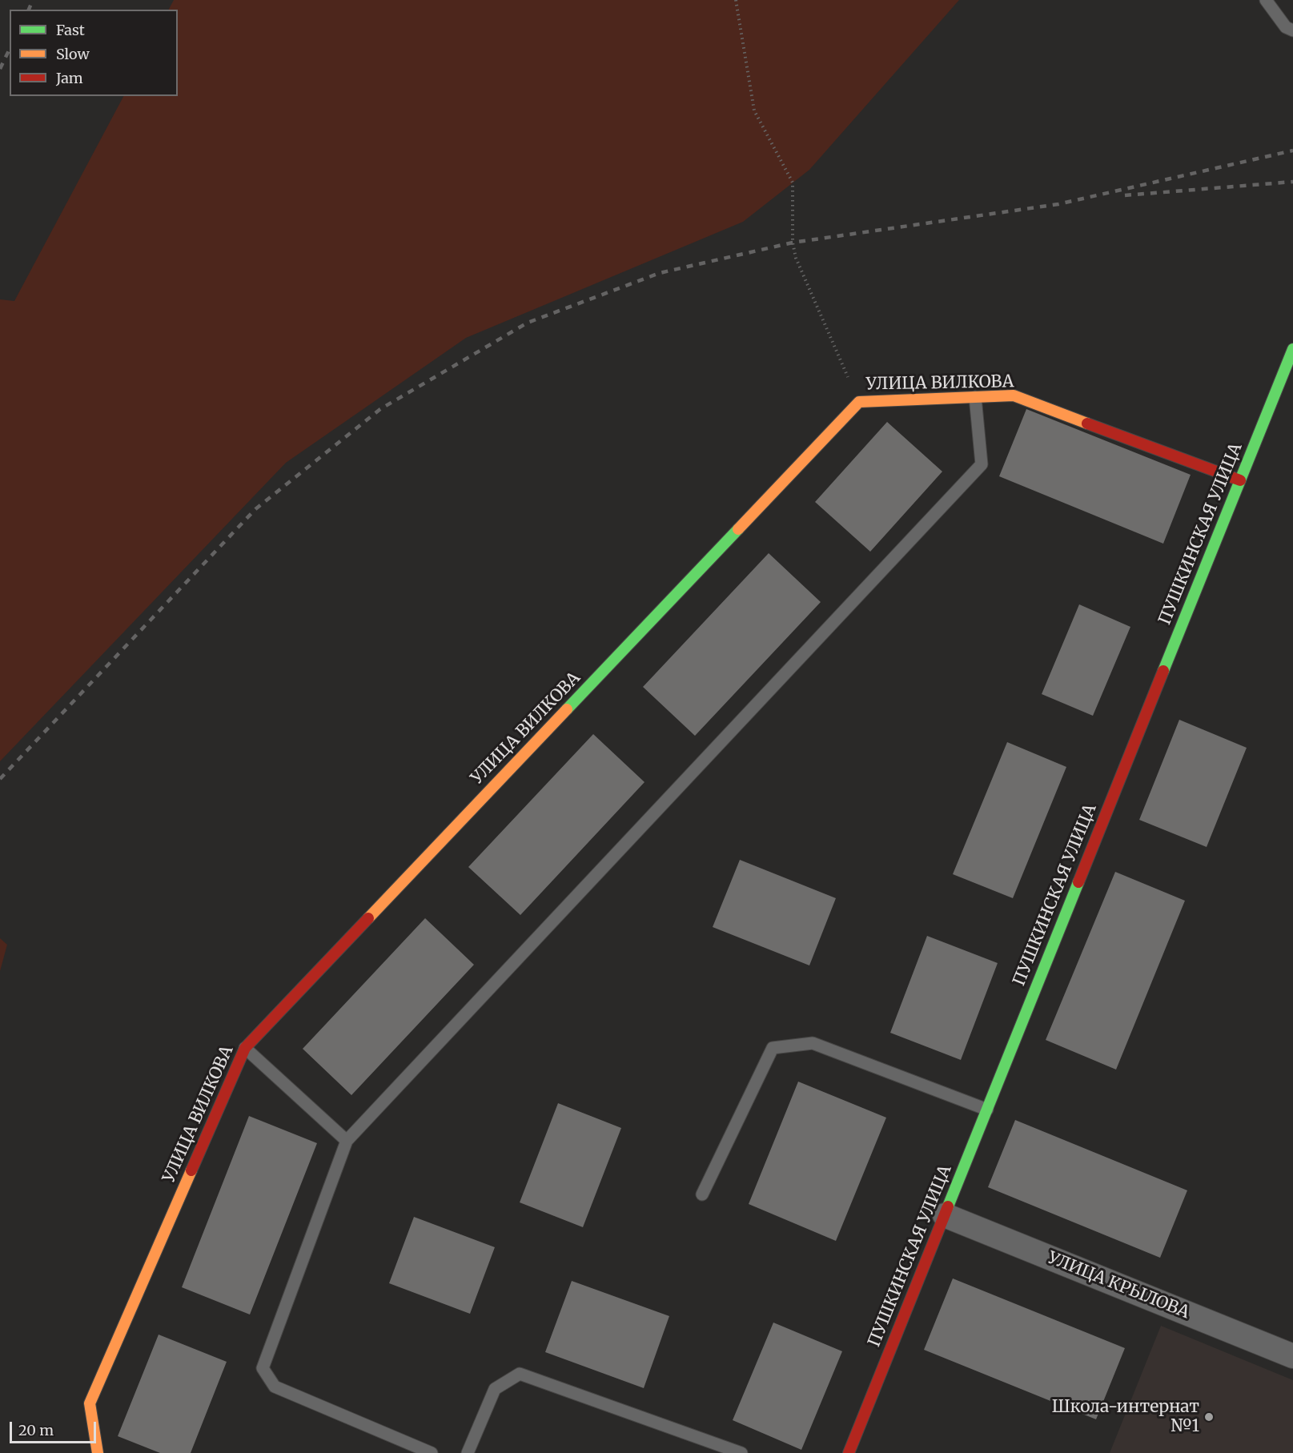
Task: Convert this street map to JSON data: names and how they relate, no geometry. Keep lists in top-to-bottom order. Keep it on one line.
{"streets":{"street":["УЛИЦА ВИЛКОВА","ПУШКИНСКАЯ УЛИЦА","УЛИЦА КРЫЛОВА"]},"crossings":[["УЛИЦА ВИЛКОВА","ПУШКИНСКАЯ УЛИЦА"],["ПУШКИНСКАЯ УЛИЦА","УЛИЦА КРЫЛОВА"]],"places":["Школа-интернат №1"],"legend":["Fast","Slow","Jam"],"scale_bar":"20 m"}
